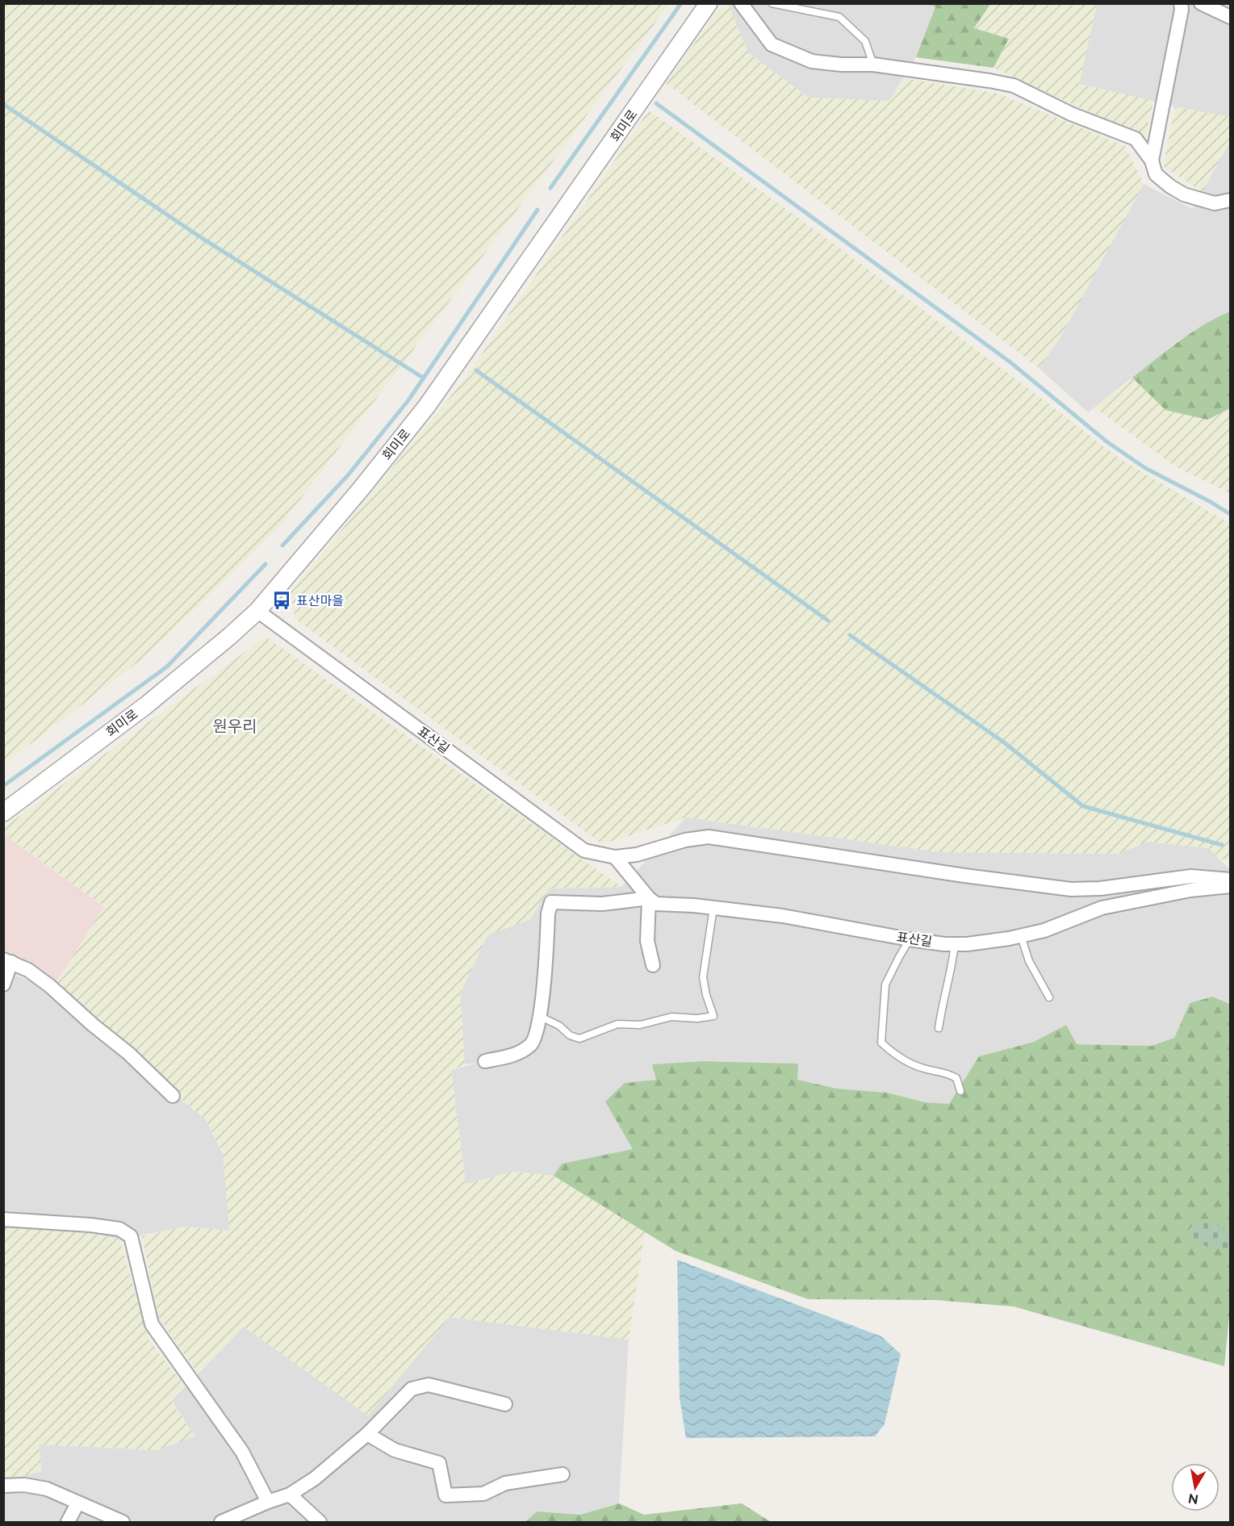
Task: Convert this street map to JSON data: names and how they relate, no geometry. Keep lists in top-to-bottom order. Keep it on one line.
{"streets":{"street":["회미로","표산길"]},"crossings":[["회미로","표산길"]],"districts":["원우리"],"places":{"bus stop":["표산마을"]},"north":"bottom"}
